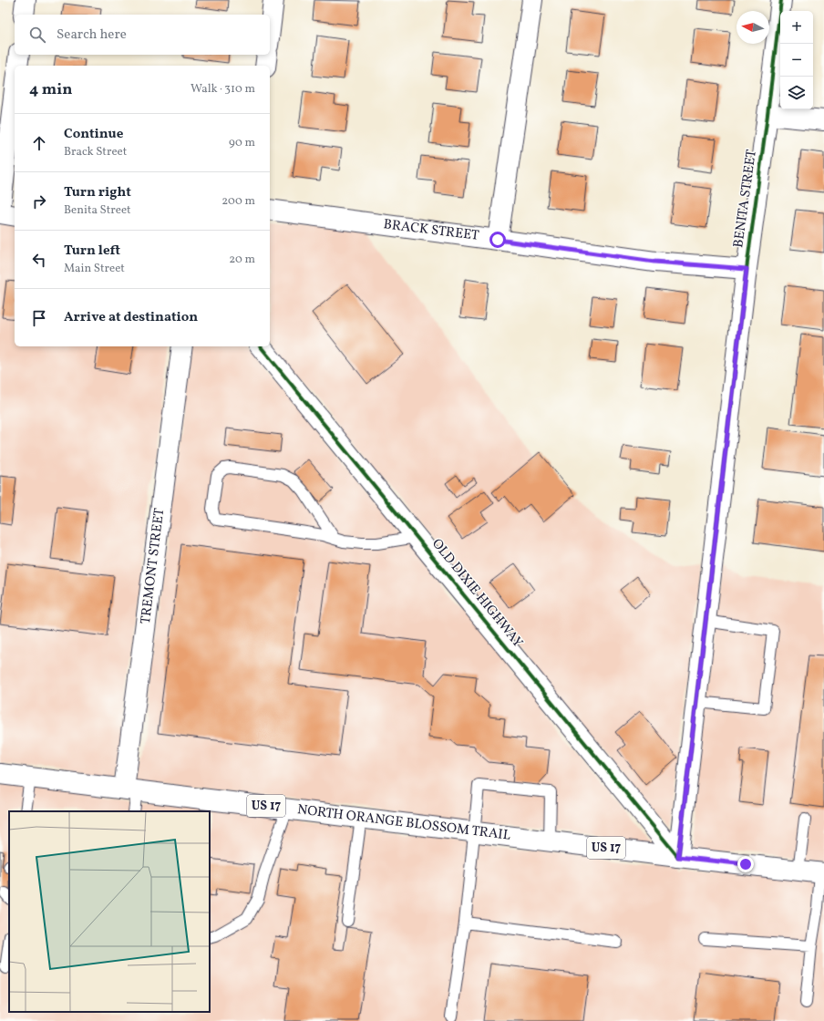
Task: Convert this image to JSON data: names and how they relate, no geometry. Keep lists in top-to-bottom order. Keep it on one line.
{"streets":{"street":["BENITA STREET","BRACK STREET","TREMONT STREET","OLD DIXIE HIGHWAY","US 17","NORTH ORANGE BLOSSOM TRAIL"]},"crossings":[["BENITA STREET","BRACK STREET"],["BENITA STREET","OLD DIXIE HIGHWAY"],["BENITA STREET","US 17"],["BENITA STREET","NORTH ORANGE BLOSSOM TRAIL"],["TREMONT STREET","NORTH ORANGE BLOSSOM TRAIL"],["OLD DIXIE HIGHWAY","US 17"],["OLD DIXIE HIGHWAY","NORTH ORANGE BLOSSOM TRAIL"],["US 17","NORTH ORANGE BLOSSOM TRAIL"]],"north":"left","page":{"map_buttons":["+","−"],"search":"Search here","heading":["4 min","Walk · 310 m"],"list":[["Continue","Brack Street","90 m"],["Turn right","Benita Street","200 m"],["Turn left","Main Street","20 m"],"Arrive at destination"]}}
